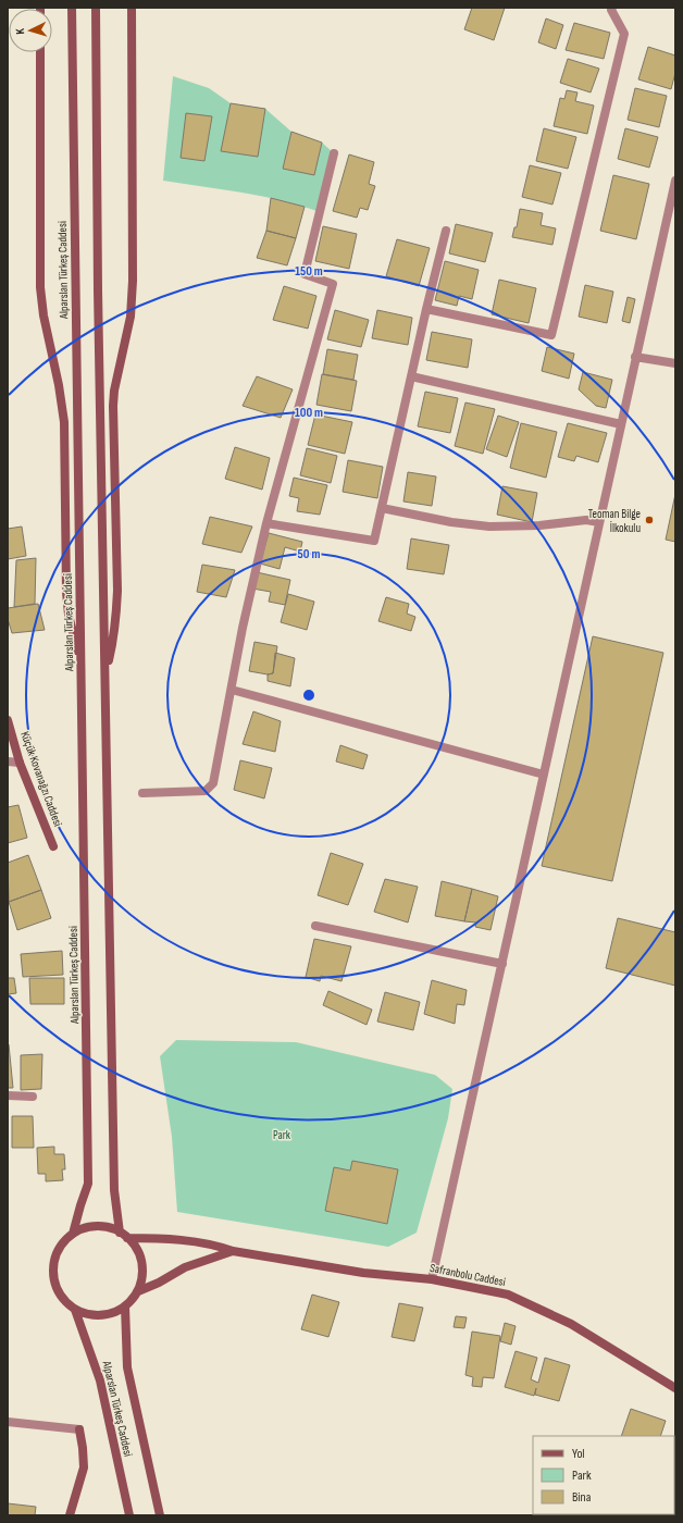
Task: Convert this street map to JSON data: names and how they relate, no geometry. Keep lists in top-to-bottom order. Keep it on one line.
{"streets":{"main road":["Alparslan Türkeş Caddesi","Küçük Kovanağzı Caddesi","Safranbolu Caddesi"]},"crossings":[["Alparslan Türkeş Caddesi","Safranbolu Caddesi"]],"parks":["Park"],"places":["Teoman Bilge İlkokulu"],"legend":["Yol","Park","Bina"],"north":"left","rings":["150 m","100 m","50 m"]}
